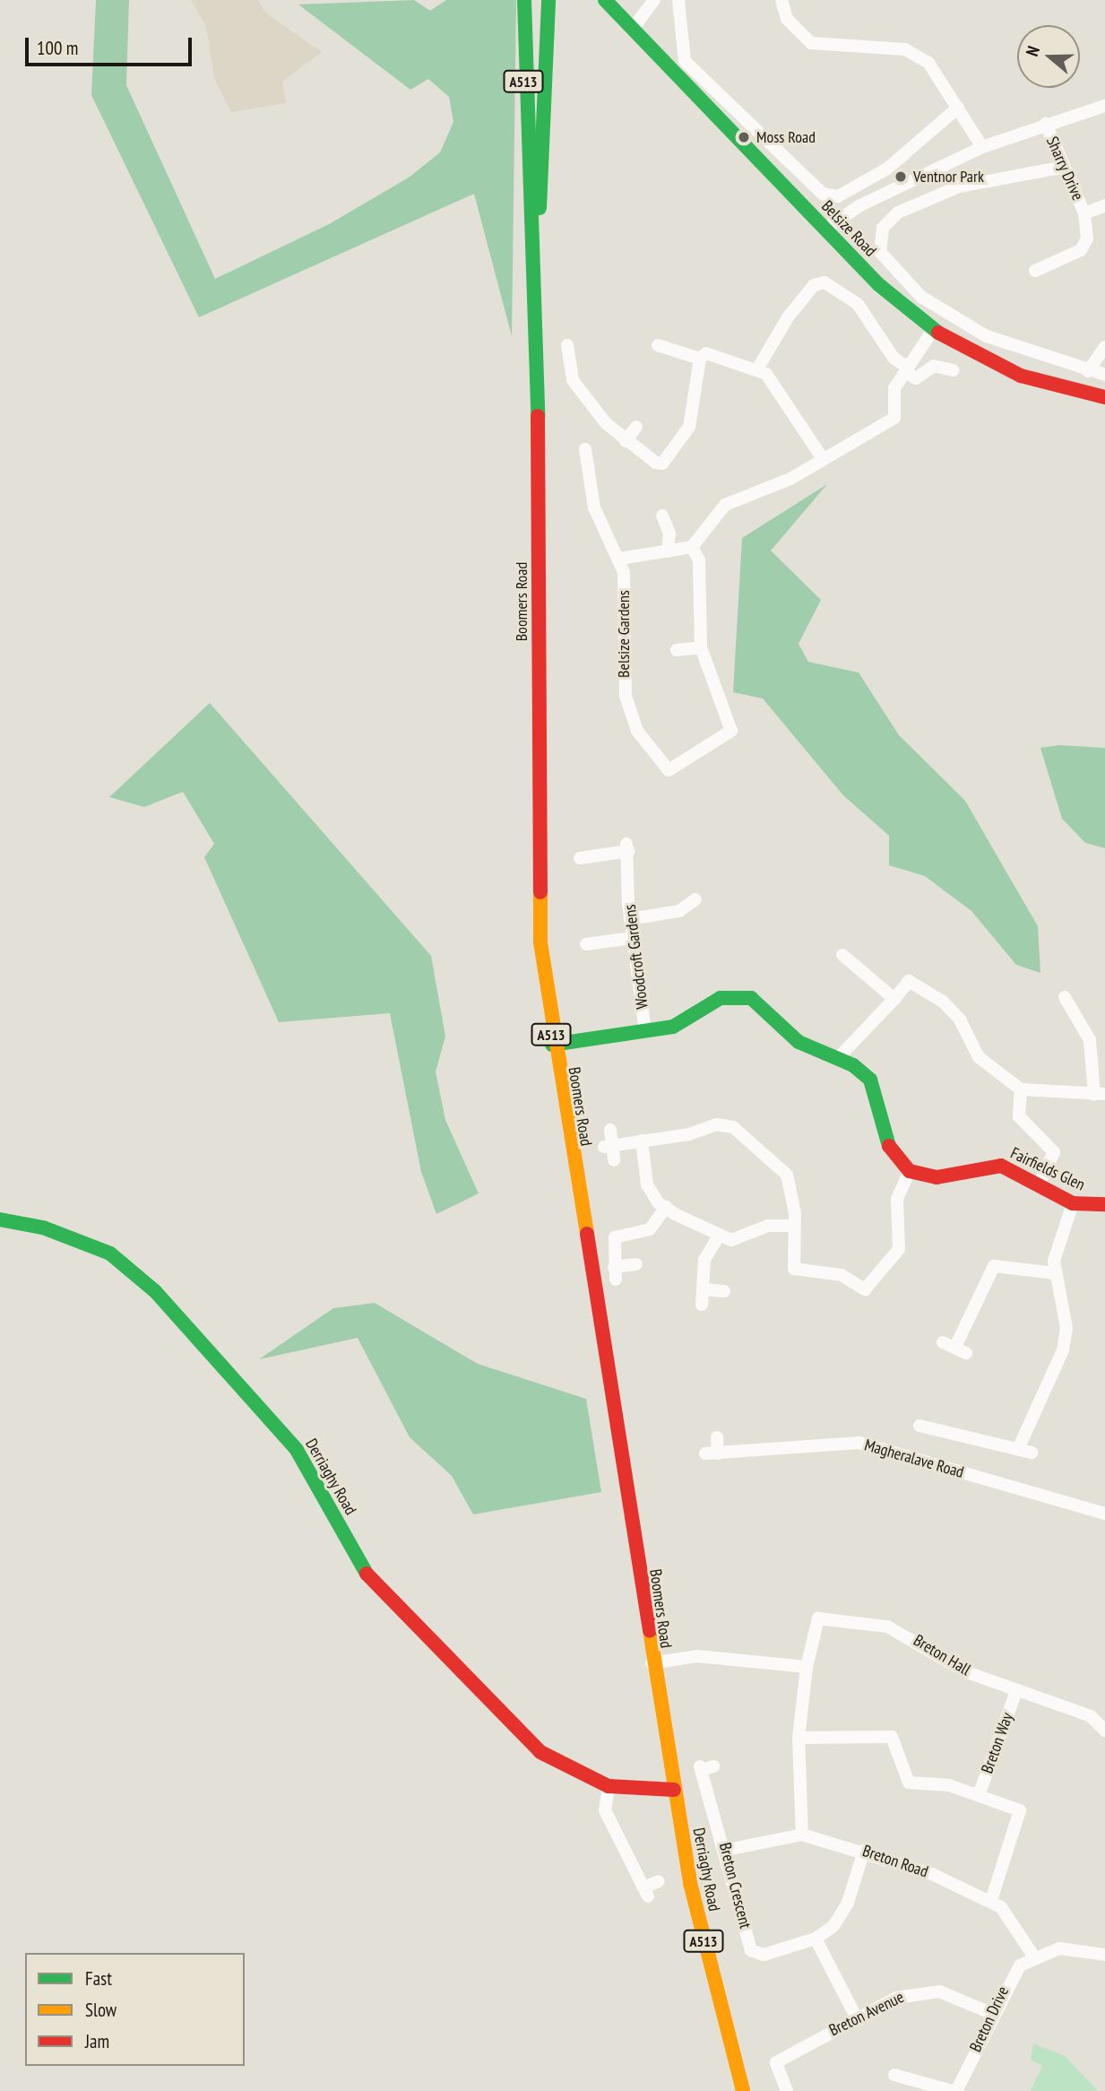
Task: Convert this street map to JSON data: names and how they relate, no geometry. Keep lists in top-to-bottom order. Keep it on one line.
{"streets":{"main road":["A513","Belsize Road","Boomers Road","Fairfields Glen","Derriaghy Road"],"street":["Sharry Drive","Belsize Gardens","Woodcroft Gardens","Magheralave Road","Breton Hall","Breton Way","Breton Road","Breton Crescent","Breton Avenue","Breton Drive"]},"crossings":[["A513","Boomers Road"],["Boomers Road","Derriaghy Road"],["Breton Hall","Breton Way"],["Breton Hall","Breton Road"],["Breton Road","Breton Crescent"],["Breton Road","Breton Drive"],["Breton Avenue","Breton Drive"]],"places":["Moss Road","Ventnor Park"],"legend":["Fast","Slow","Jam"],"scale_bar":"100 m","north":"left"}
